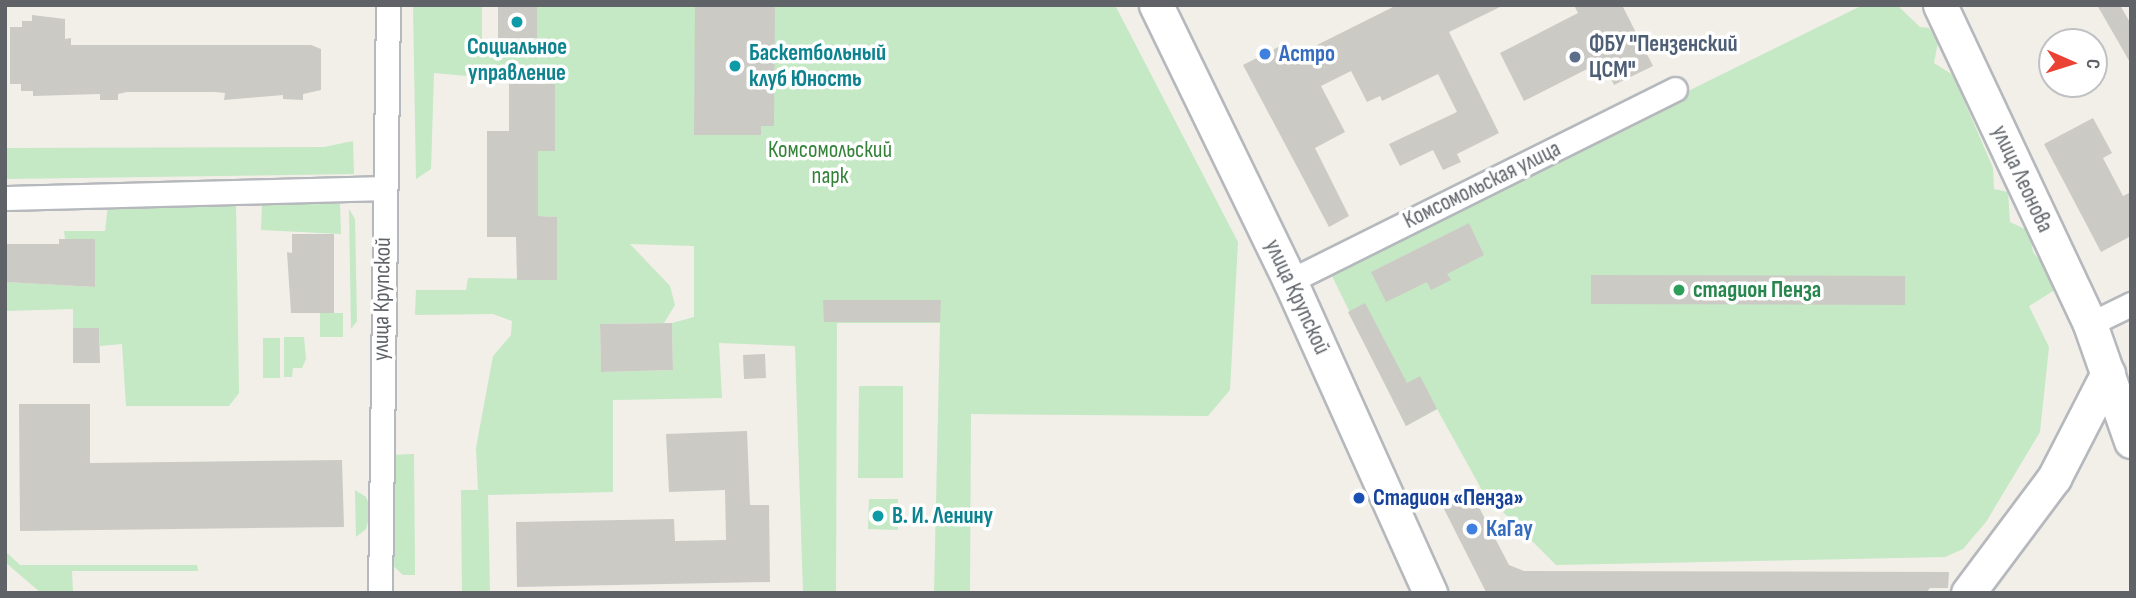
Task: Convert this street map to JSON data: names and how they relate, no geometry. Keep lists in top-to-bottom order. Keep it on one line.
{"streets":{"main road":["улица Леонова","улица Крупской"],"street":["Комсомольская улица"]},"crossings":[["Комсомольская улица","улица Крупской"]],"parks":["Комсомольский парк"],"places":["Социальное управление","Астро","ФБУ \"Пензенский ЦСМ\"","Баскетбольный клуб Юность","стадион Пенза","Стадион «Пенза»","В. И. Ленину","КаГау"],"north":"right"}
